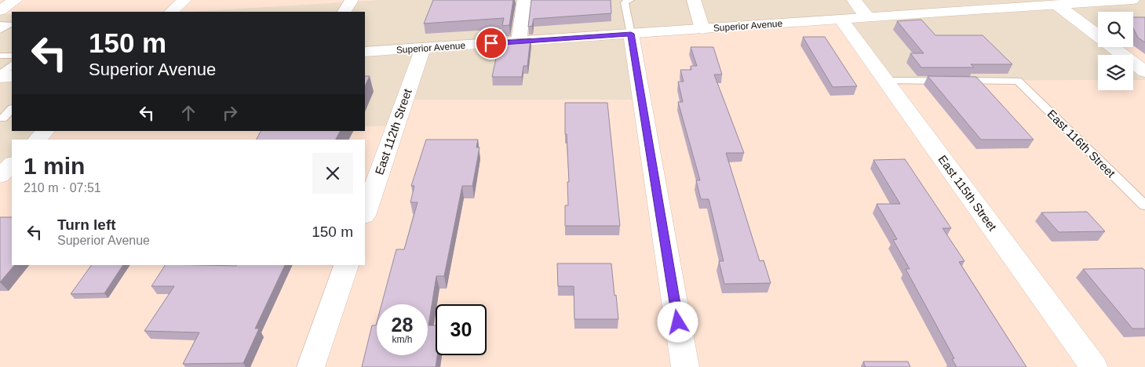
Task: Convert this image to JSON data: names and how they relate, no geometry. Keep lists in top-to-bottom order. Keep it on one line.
{"streets":{"street":["Superior Avenue","East 112th Street","East 115th Street"],"lane":["East 116th Street"]},"crossings":[["Superior Avenue","East 112th Street"],["Superior Avenue","East 115th Street"],["East 116th Street","East 115th Street"]],"page":{"turn":["150 m","Superior Avenue"],"heading":["1 min","210 m · 07:51"],"list":[{"name":"Turn left","note":"Superior Avenue","value":"150 m"}],"speed":"28 km/h","limit":"30"}}
